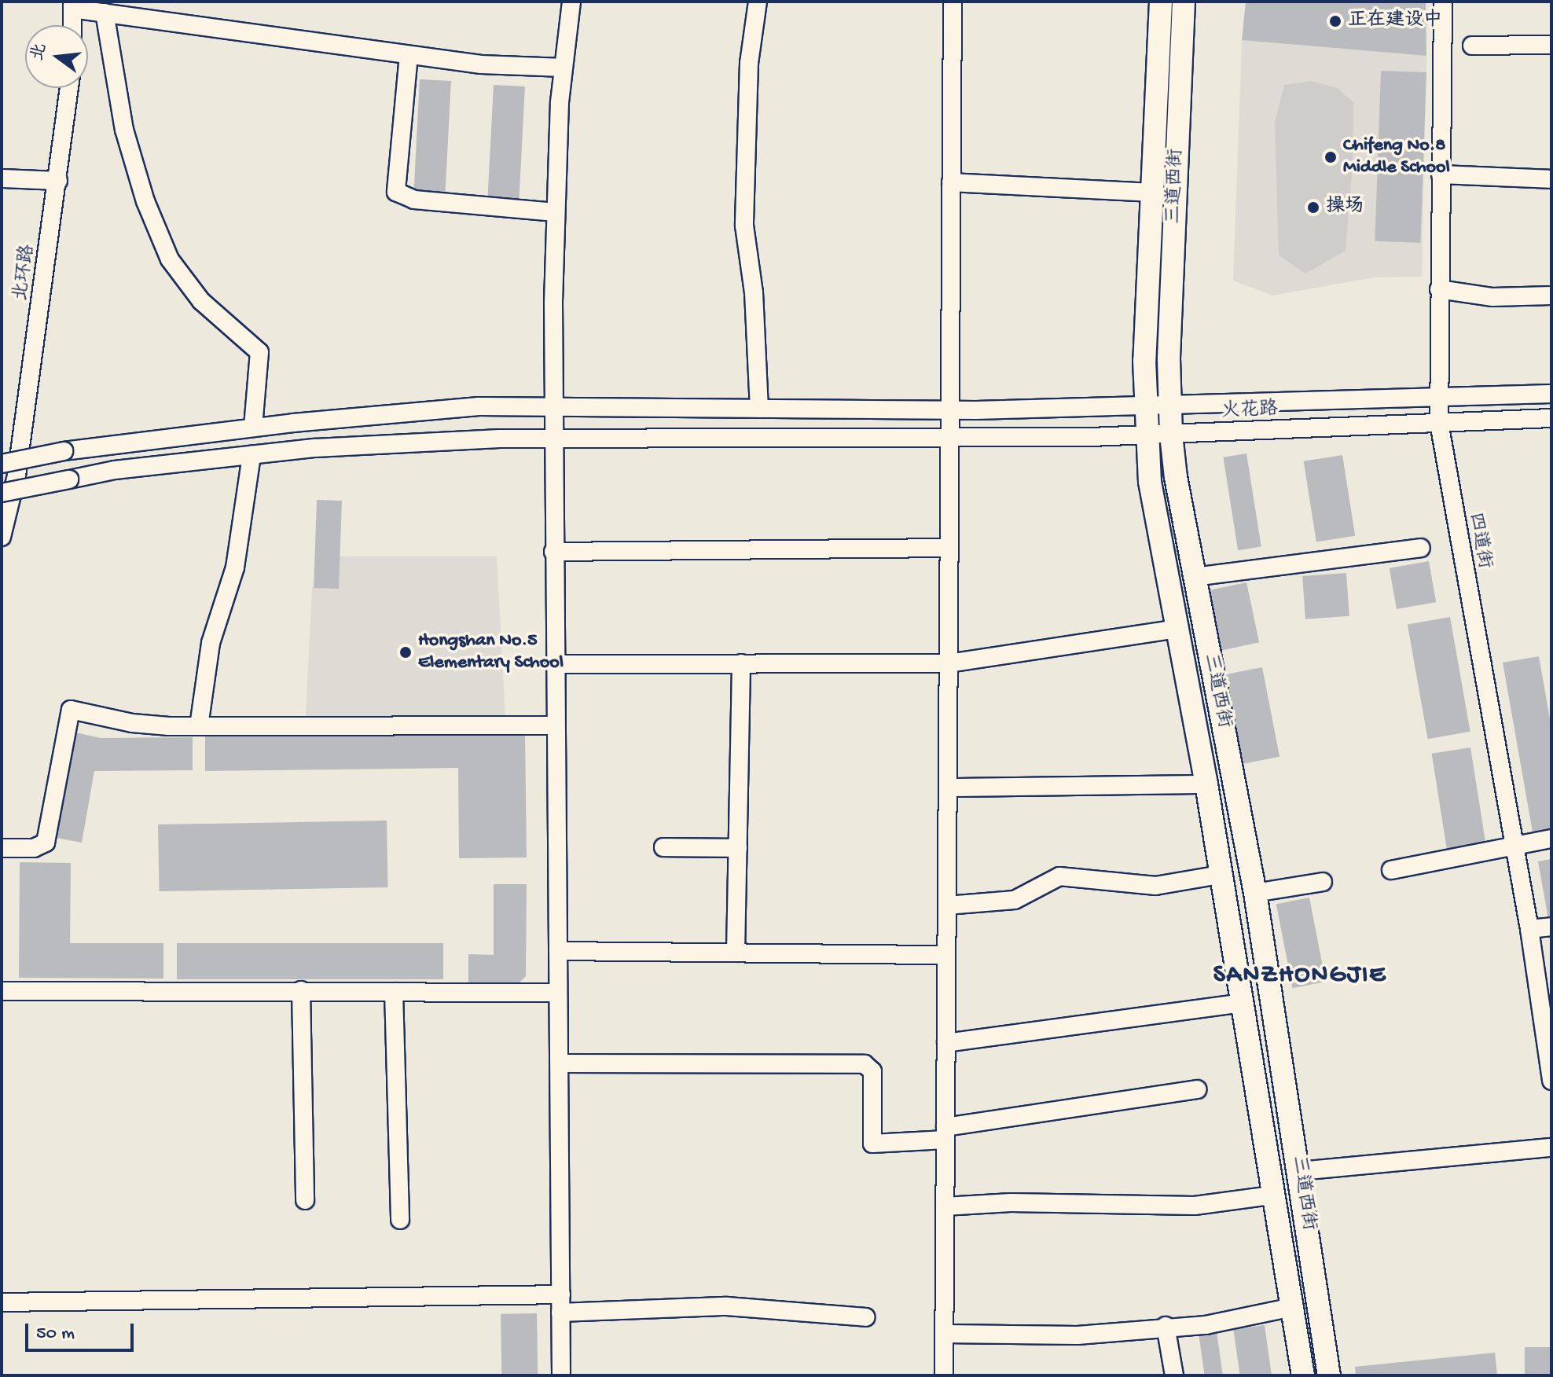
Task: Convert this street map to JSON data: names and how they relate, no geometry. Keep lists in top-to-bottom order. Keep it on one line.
{"streets":{"main road":["三道西街"],"street":["北环路","火花路","四道街"]},"crossings":[["三道西街","火花路"],["火花路","四道街"]],"districts":["SANZHONGJIE"],"places":["正在建设中","Chifeng No.8 Middle School","操场","Hongshan No.5 Elementary School"],"scale_bar":"50 m","north":"left"}
